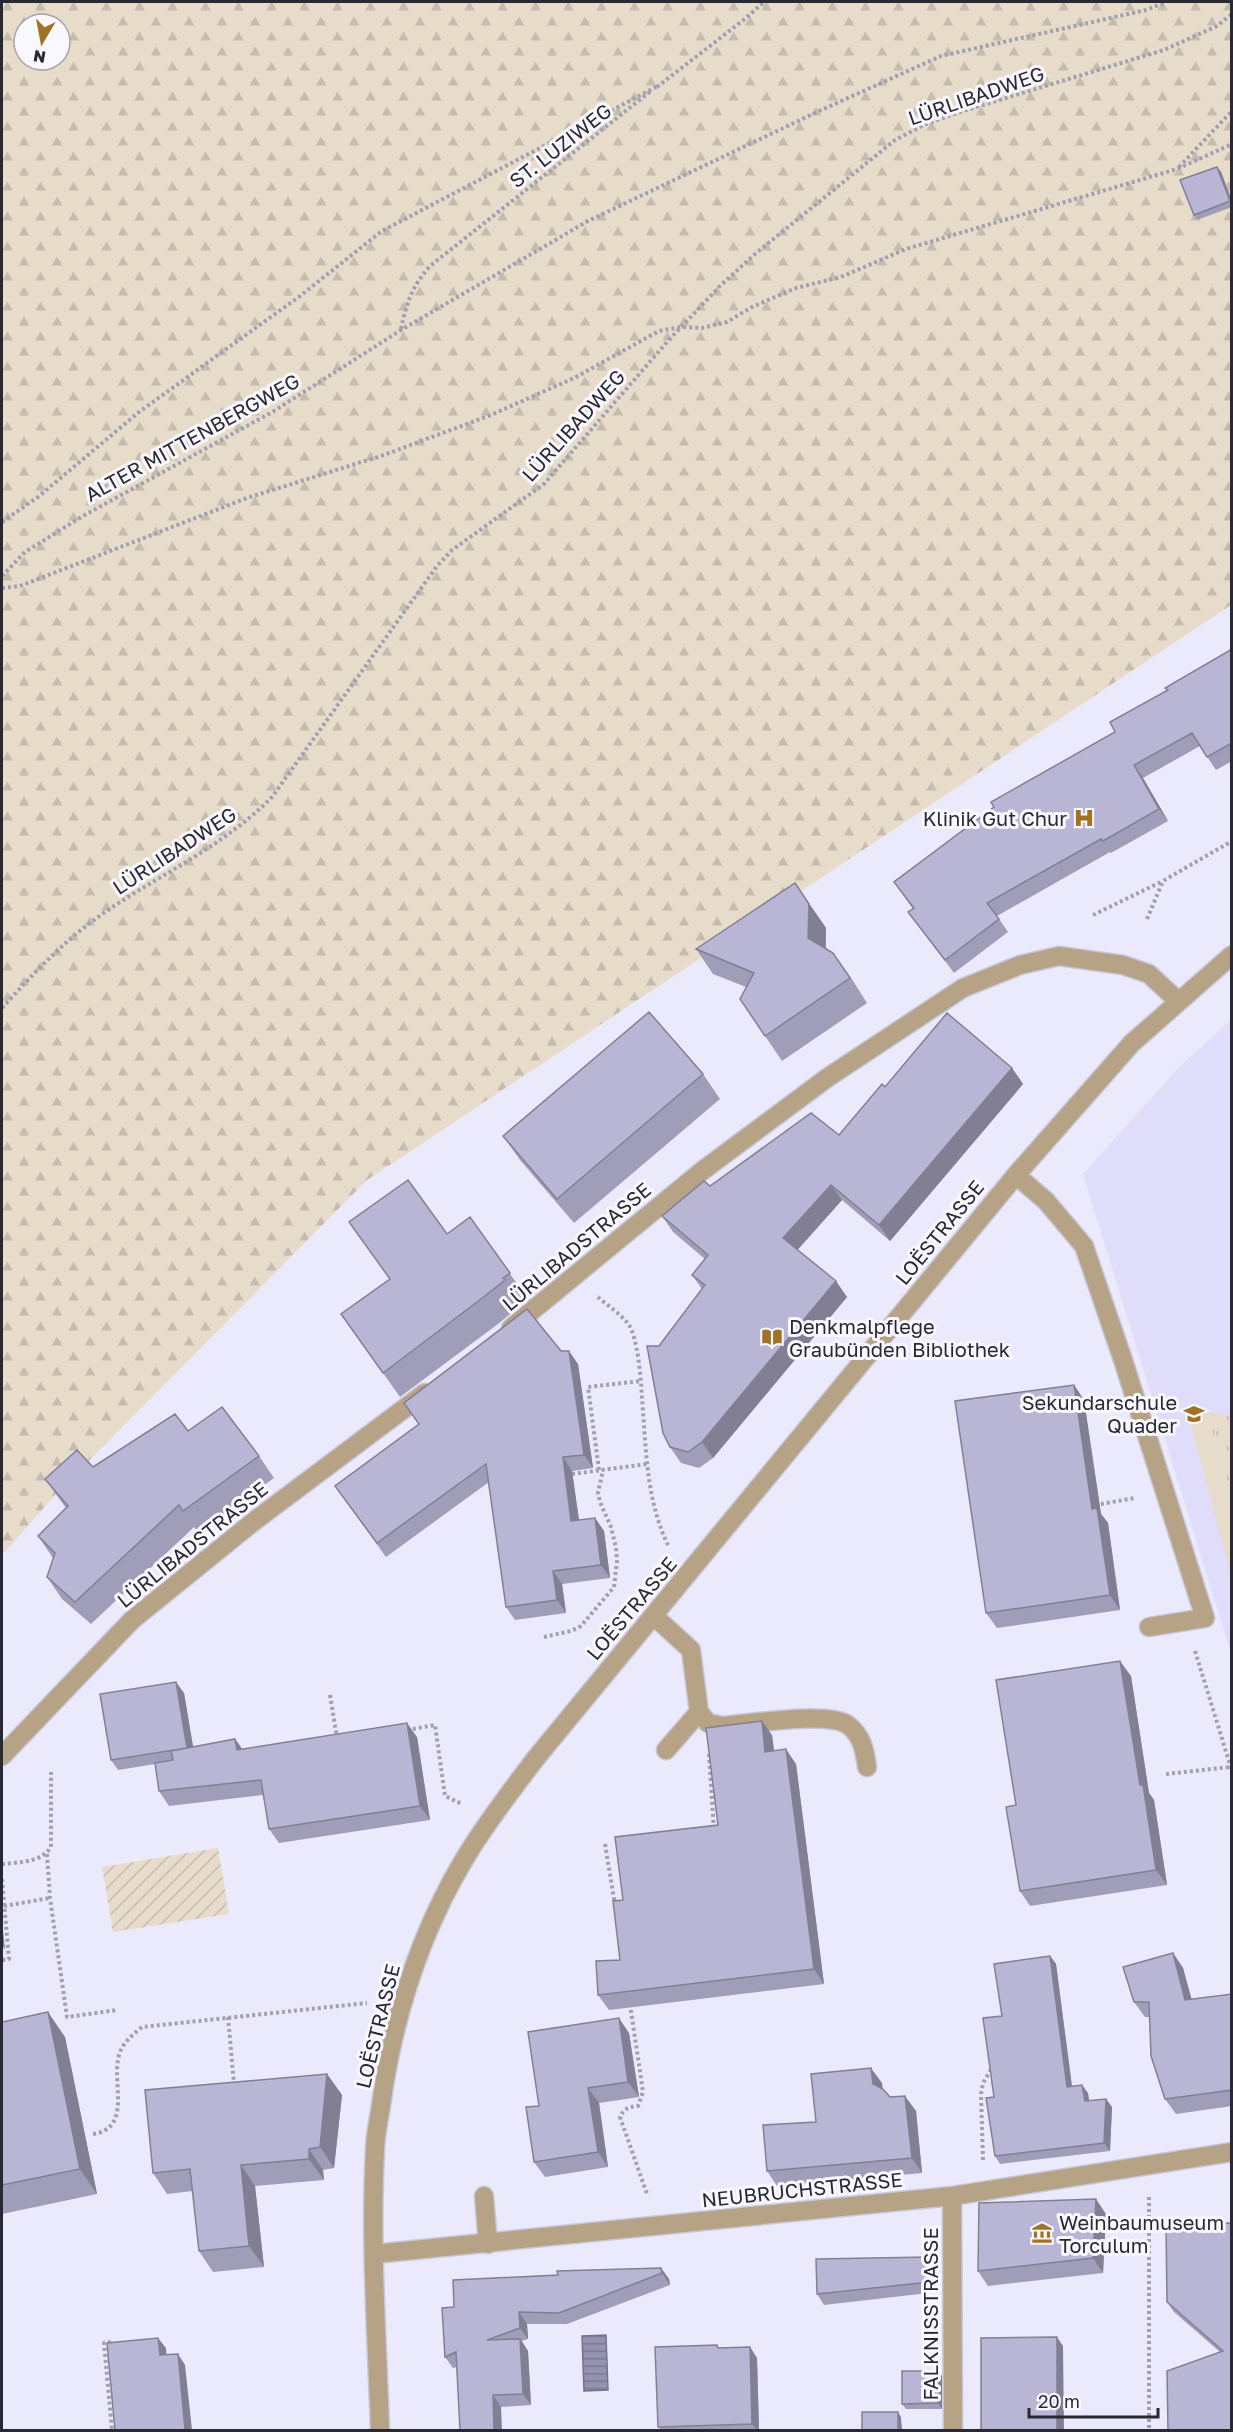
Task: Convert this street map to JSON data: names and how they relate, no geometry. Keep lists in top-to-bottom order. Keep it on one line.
{"streets":{"street":["LOËSTRASSE","LÜRLIBADSTRASSE","NEUBRUCHSTRASSE","FALKNISSTRASSE"],"path":["LÜRLIBADWEG","ST. LUZIWEG","ALTER MITTENBERGWEG"]},"crossings":[["ST. LUZIWEG","ALTER MITTENBERGWEG"],["LOËSTRASSE","LÜRLIBADSTRASSE"],["LOËSTRASSE","NEUBRUCHSTRASSE"],["NEUBRUCHSTRASSE","FALKNISSTRASSE"]],"places":{"hospital":["Klinik Gut Chur"],"library":["Denkmalpflege Graubünden Bibliothek"],"school or university":["Sekundarschule Quader"],"museum":["Weinbaumuseum Torculum"]},"scale_bar":"20 m","north":"bottom"}
